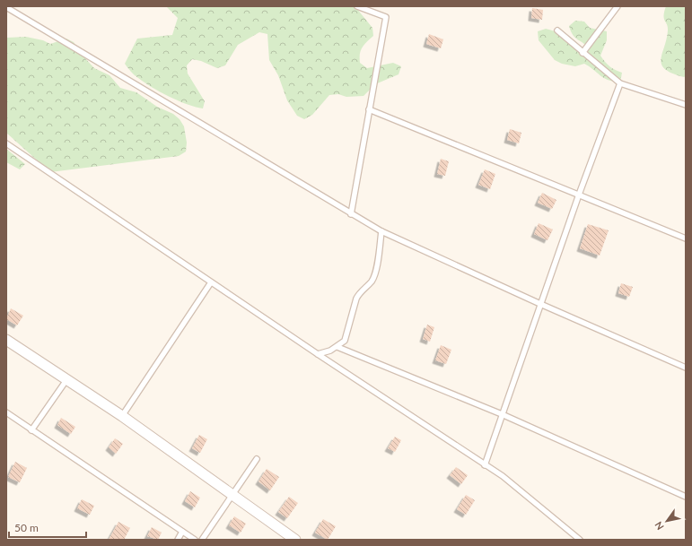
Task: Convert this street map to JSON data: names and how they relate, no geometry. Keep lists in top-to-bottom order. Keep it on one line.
{"scale_bar":"50 m","north":"bottom left"}
